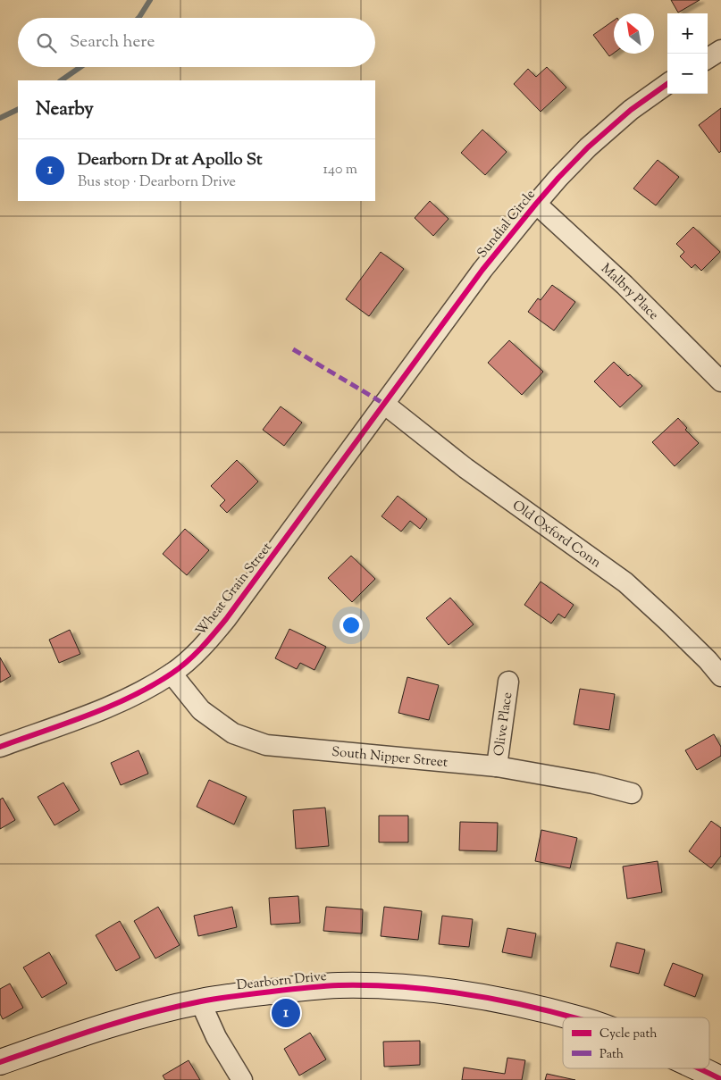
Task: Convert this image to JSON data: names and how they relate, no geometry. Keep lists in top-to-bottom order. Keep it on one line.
{"streets":{"street":["Sundial Circle","Malbry Place","Old Oxford Conn","Wheat Grain Street","Olive Place","South Nipper Street","Dearborn Drive"]},"crossings":[["Sundial Circle","Malbry Place"],["Sundial Circle","Old Oxford Conn"],["Sundial Circle","Wheat Grain Street"],["Old Oxford Conn","Wheat Grain Street"],["Wheat Grain Street","South Nipper Street"],["Olive Place","South Nipper Street"]],"legend":["Cycle path","Path"],"north":"top left","page":{"map_buttons":["+","−"],"search":"Search here","heading":"Nearby","list":[{"mark":"1","name":"Dearborn Dr at Apollo St","note":"Bus stop · Dearborn Drive","value":"140 m"}],"pins":"1"}}
